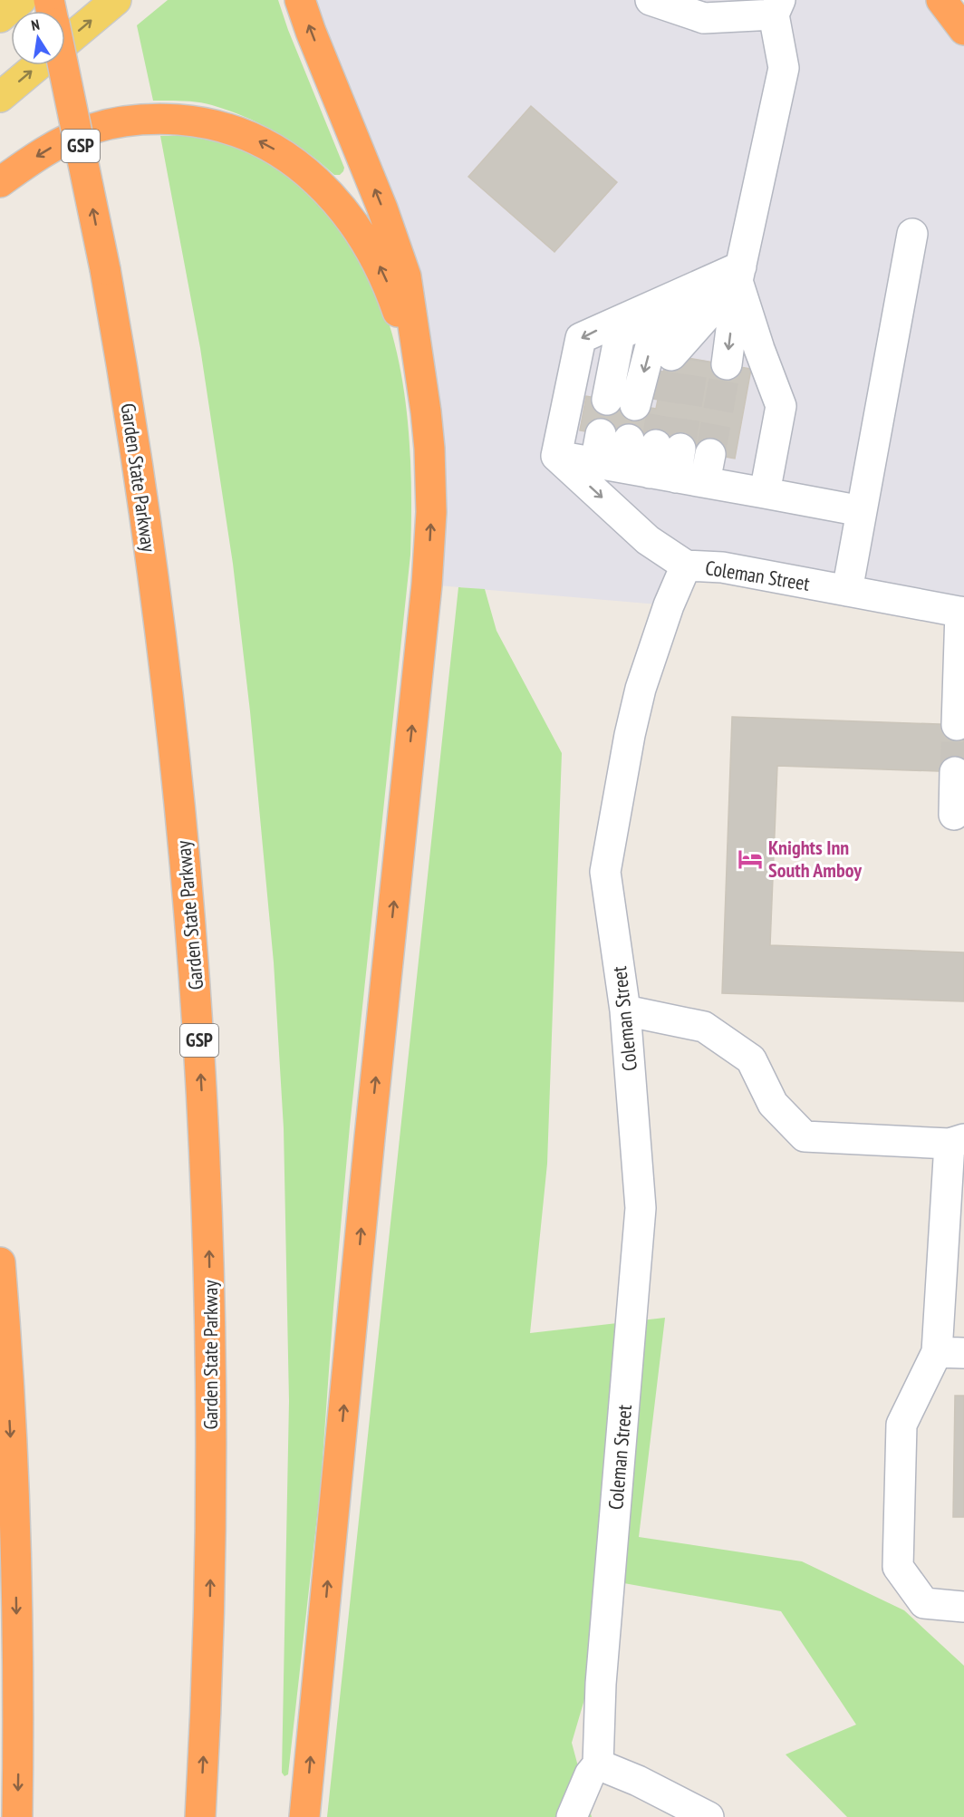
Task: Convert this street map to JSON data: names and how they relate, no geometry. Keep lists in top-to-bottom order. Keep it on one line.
{"streets":{"highway":["GSP","Garden State Parkway"],"street":["Coleman Street"]},"places":{"hotel":["Knights Inn South Amboy"]},"north":"top"}
